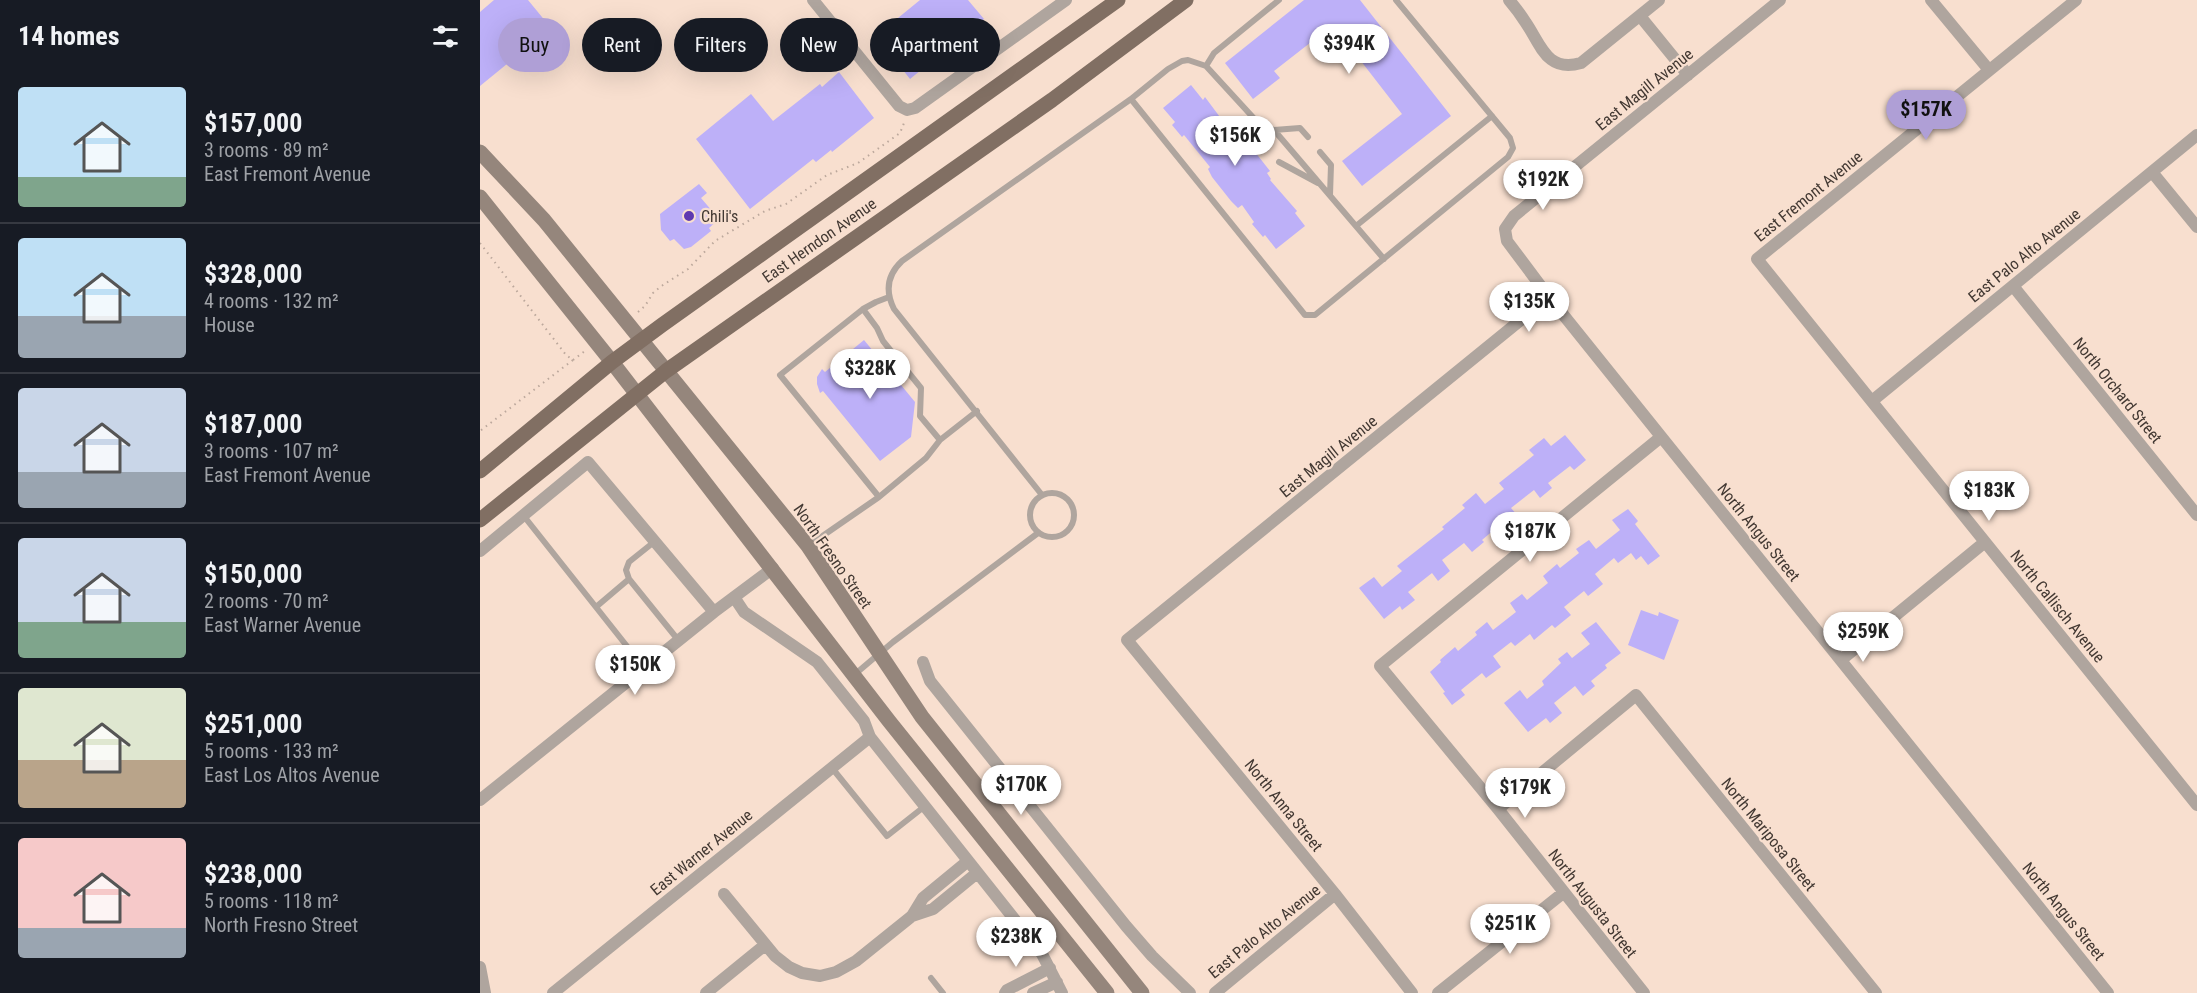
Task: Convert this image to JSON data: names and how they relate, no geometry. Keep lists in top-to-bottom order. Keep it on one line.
{"streets":{"main road":["East Herndon Avenue","North Fresno Street"],"street":["East Magill Avenue","East Fremont Avenue","East Palo Alto Avenue","North Orchard Street","North Angus Street","North Callisch Avenue","North Anna Street","North Mariposa Street","East Warner Avenue","North Augusta Street"]},"crossings":[["East Magill Avenue","North Angus Street"],["East Magill Avenue","North Anna Street"],["East Fremont Avenue","North Callisch Avenue"],["East Herndon Avenue","North Fresno Street"],["East Palo Alto Avenue","North Orchard Street"],["East Palo Alto Avenue","North Callisch Avenue"],["East Palo Alto Avenue","North Anna Street"],["North Angus Street","North Augusta Street"],["North Mariposa Street","North Augusta Street"]],"places":["Chili's"],"page":{"heading":"14 homes","chip":["Buy","Rent","Filters","New","Apartment"],"price":["$394K","$157K","$156K","$192K","$135K","$328K","$183K","$187K","$259K","$150K","$170K","$179K","$251K","$238K"],"list":[{"name":"$157,000","note":"3 rooms · 89 m² · East Fremont Avenue"},{"name":"$328,000","note":"4 rooms · 132 m² · House"},{"name":"$187,000","note":"3 rooms · 107 m² · East Fremont Avenue"},{"name":"$150,000","note":"2 rooms · 70 m² · East Warner Avenue"},{"name":"$251,000","note":"5 rooms · 133 m² · East Los Altos Avenue"},{"name":"$238,000","note":"5 rooms · 118 m² · North Fresno Street"}]}}
